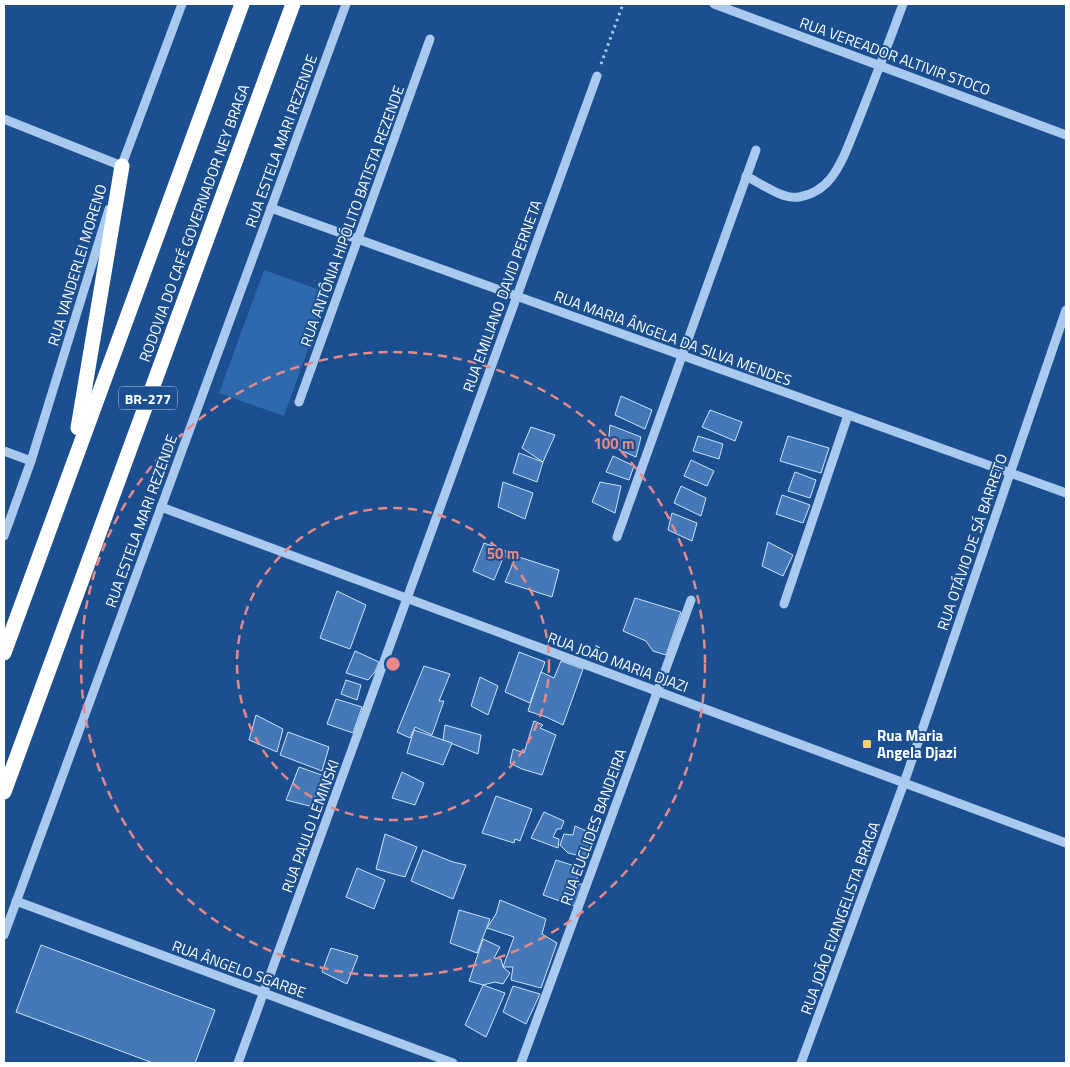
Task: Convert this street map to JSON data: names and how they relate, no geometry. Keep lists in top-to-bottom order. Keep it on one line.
{"streets":{"highway":["RODOVIA DO CAFÉ GOVERNADOR NEY BRAGA","BR-277"],"street":["RUA VEREADOR ALTIVIR STOCO","RUA ESTELA MARI REZENDE","RUA ANTÔNIA HIPÓLITO BATISTA REZENDE","RUA VANDERLEI MORENO","RUA EMILIANO DAVID PERNETA","RUA MARIA ÂNGELA DA SILVA MENDES","RUA OTÁVIO DE SÁ BARRETO","RUA JOÃO MARIA DJAZI","RUA PAULO LEMINSKI","RUA EUCLIDES BANDEIRA","RUA JOÃO EVANGELISTA BRAGA","RUA ÂNGELO SGARBE"]},"crossings":[["RUA ESTELA MARI REZENDE","RUA MARIA ÂNGELA DA SILVA MENDES"],["RUA ESTELA MARI REZENDE","RUA JOÃO MARIA DJAZI"],["RUA ESTELA MARI REZENDE","RUA ÂNGELO SGARBE"],["RUA ANTÔNIA HIPÓLITO BATISTA REZENDE","RUA MARIA ÂNGELA DA SILVA MENDES"],["RUA EMILIANO DAVID PERNETA","RUA MARIA ÂNGELA DA SILVA MENDES"],["RUA EMILIANO DAVID PERNETA","RUA JOÃO MARIA DJAZI"],["RUA EMILIANO DAVID PERNETA","RUA PAULO LEMINSKI"],["RUA MARIA ÂNGELA DA SILVA MENDES","RUA OTÁVIO DE SÁ BARRETO"],["RUA OTÁVIO DE SÁ BARRETO","RUA JOÃO MARIA DJAZI"],["RUA OTÁVIO DE SÁ BARRETO","RUA JOÃO EVANGELISTA BRAGA"],["RUA JOÃO MARIA DJAZI","RUA PAULO LEMINSKI"],["RUA JOÃO MARIA DJAZI","RUA EUCLIDES BANDEIRA"],["RUA JOÃO MARIA DJAZI","RUA JOÃO EVANGELISTA BRAGA"],["RUA PAULO LEMINSKI","RUA ÂNGELO SGARBE"]],"places":{"transit":["Rua Maria Angela Djazi"]},"rings":["100 m","50 m"]}
